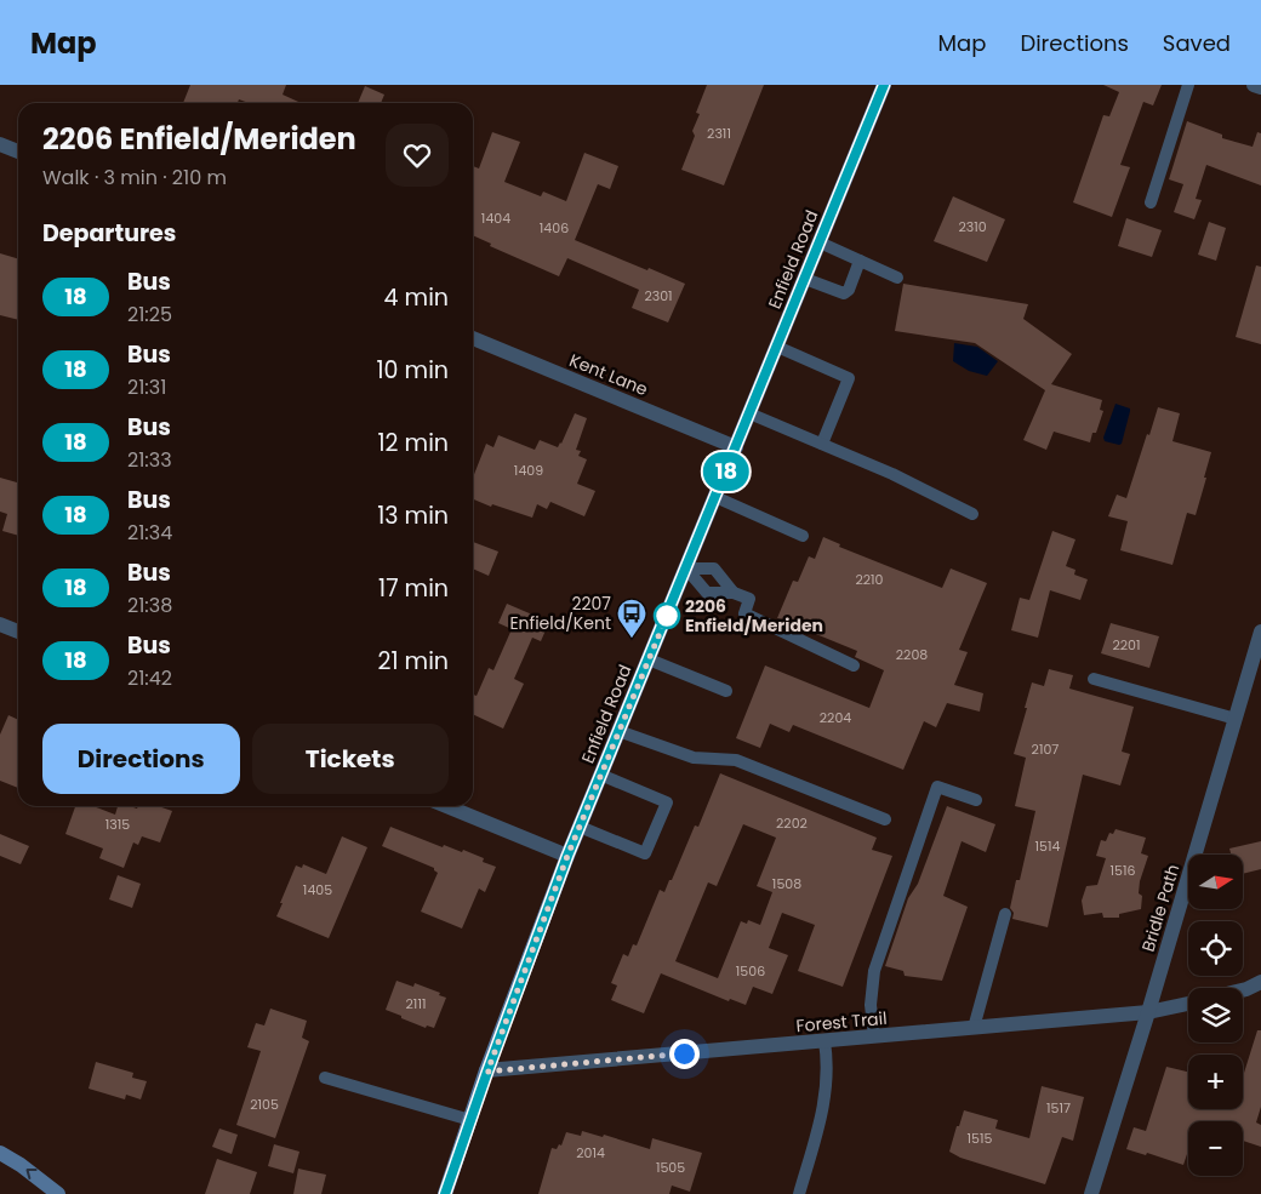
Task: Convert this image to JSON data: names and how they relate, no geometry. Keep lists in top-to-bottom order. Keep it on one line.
{"streets":{"street":["Enfield Road","Kent Lane","Bridle Path","Forest Trail"]},"crossings":[["Enfield Road","Kent Lane"],["Enfield Road","Forest Trail"],["Bridle Path","Forest Trail"]],"places":{"other":["2206 Enfield/Meriden"],"bus stop":["2207 Enfield/Kent"]},"lines":["bus line 18"],"house_numbers":["2311","1404","2310","1406","2301","1409","2210","2201","2208","2204","2107","2202","1315","1514","1516","1508","1405","1506","2111","2105","1517","1515","2014","1505"],"north":"right","page":{"header":"Map","nav":["Map","Directions","Saved"],"on_map":"18","heading":[["2206 Enfield/Meriden","Walk · 3 min · 210 m"],"Departures"],"list":[{"mark":"18","name":"Bus","note":"21:25","value":"4 min"},{"mark":"18","name":"Bus","note":"21:31","value":"10 min"},{"mark":"18","name":"Bus","note":"21:33","value":"12 min"},{"mark":"18","name":"Bus","note":"21:34","value":"13 min"},{"mark":"18","name":"Bus","note":"21:38","value":"17 min"},{"mark":"18","name":"Bus","note":"21:42","value":"21 min"}],"buttons":["Directions","Tickets"],"map_buttons":["+","−"]}}
